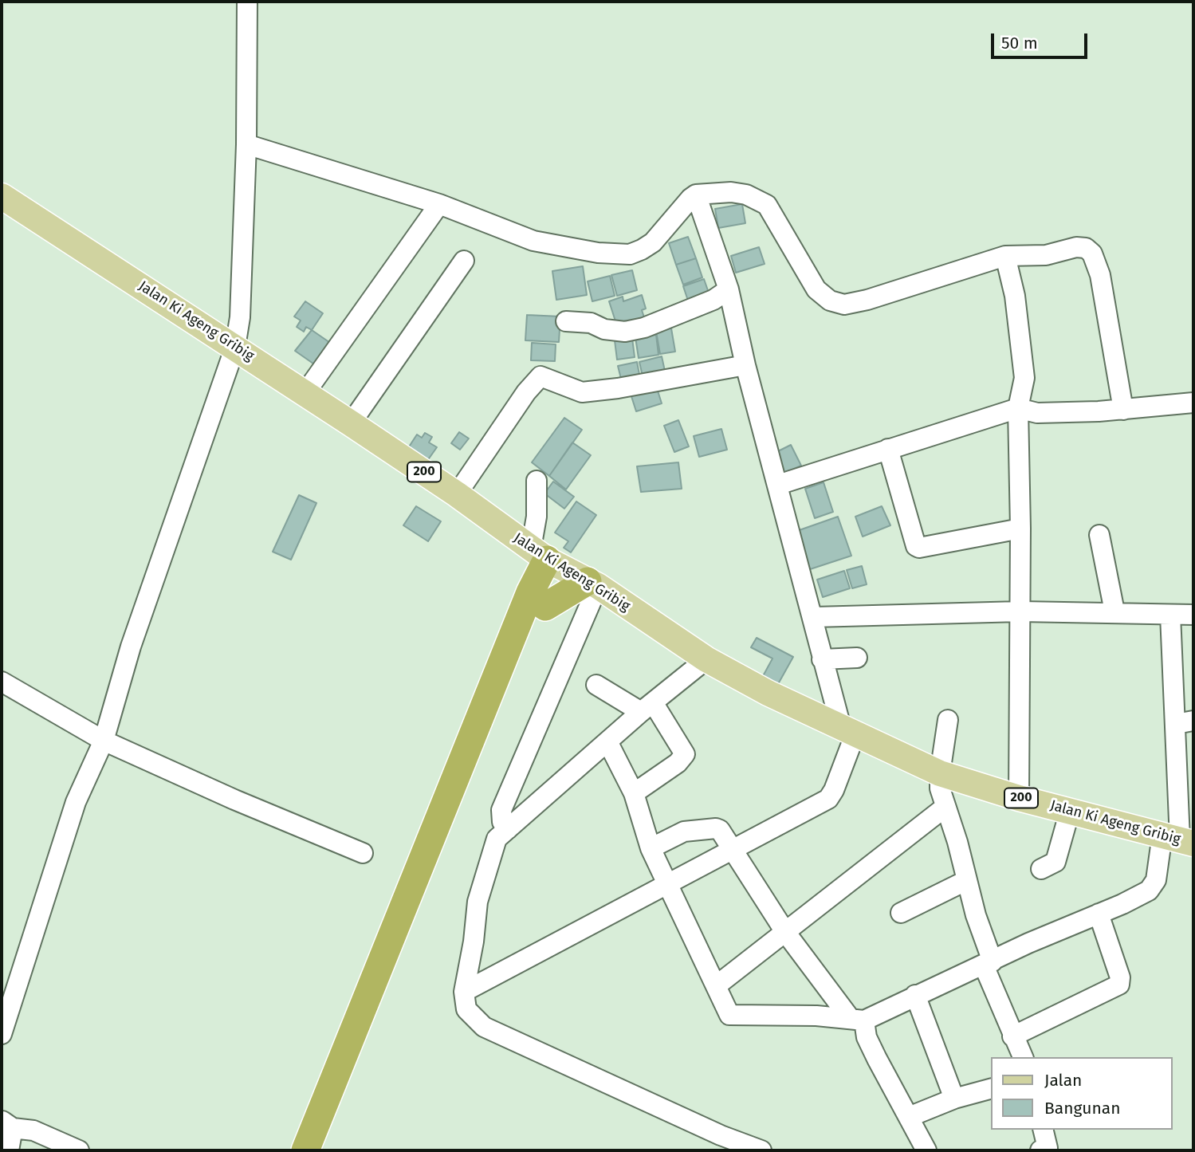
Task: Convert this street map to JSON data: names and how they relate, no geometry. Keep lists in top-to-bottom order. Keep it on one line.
{"streets":{"main road":["Jalan Ki Ageng Gribig","200"]},"legend":["Jalan","Bangunan"],"scale_bar":"50 m"}
